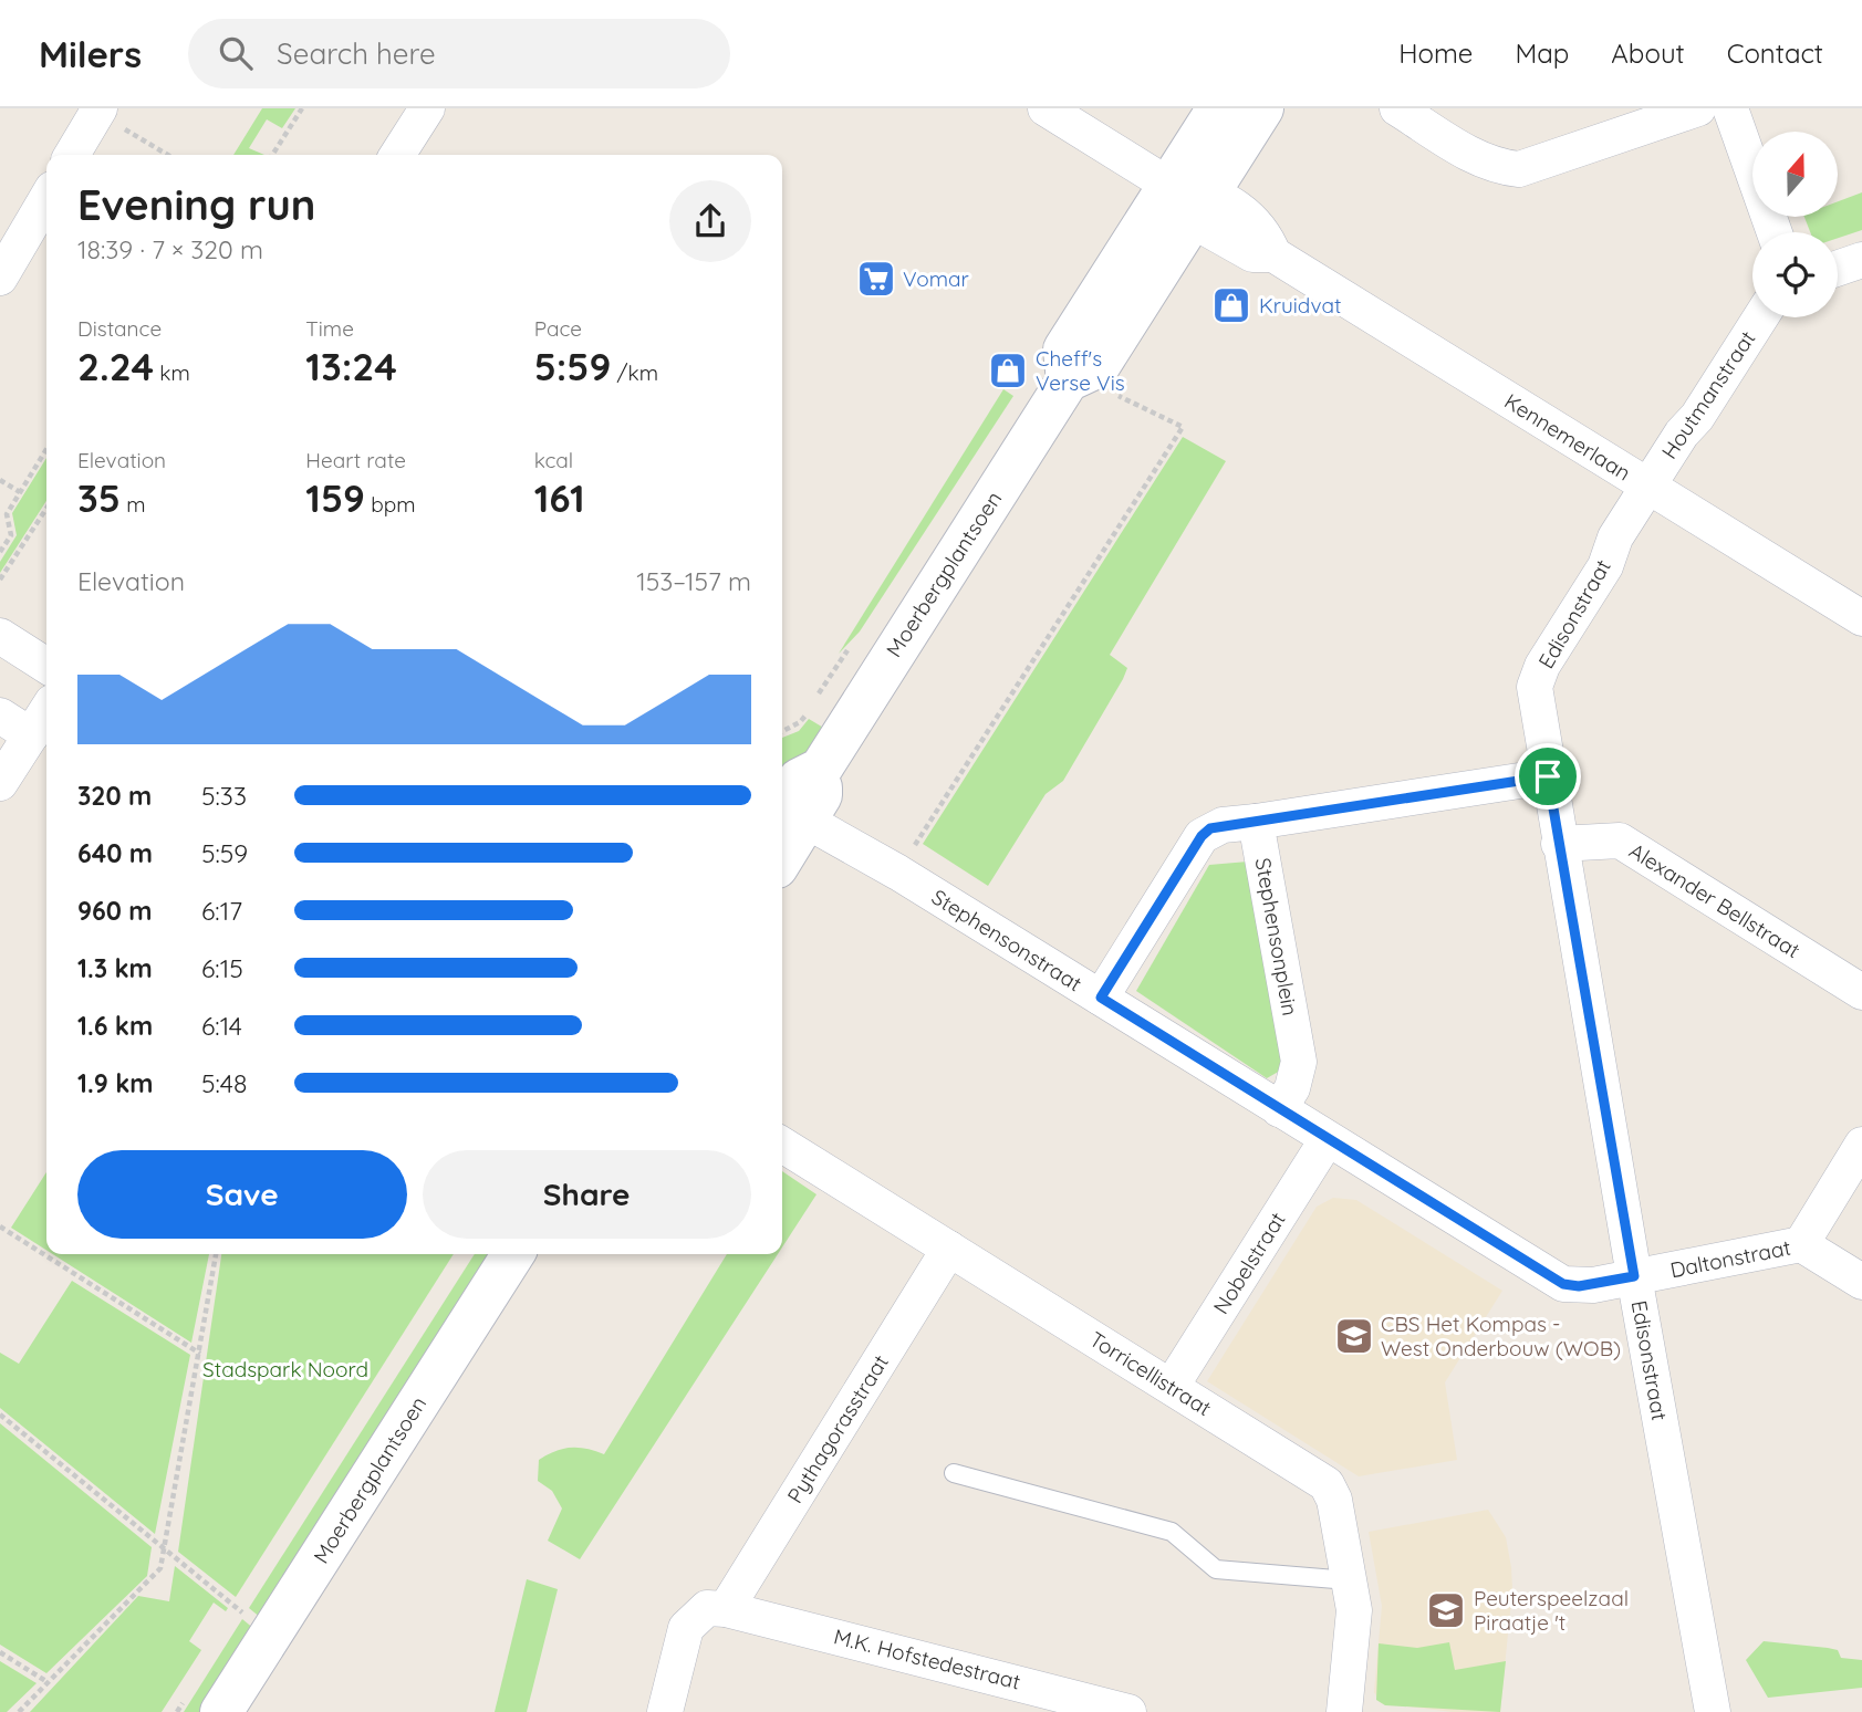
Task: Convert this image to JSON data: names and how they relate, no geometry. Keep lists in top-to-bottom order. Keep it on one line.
{"streets":{"street":["Houtmanstraat","Kennemerlaan","Moerbergplantsoen","Edisonstraat","Alexander Bellstraat","Stephensonplein","Stephensonstraat","Daltonstraat","Nobelstraat","Torricellistraat","Pythagorasstraat","M.K. Hofstedestraat"]},"crossings":[["Houtmanstraat","Kennemerlaan"],["Houtmanstraat","Edisonstraat"],["Kennemerlaan","Moerbergplantsoen"],["Kennemerlaan","Edisonstraat"],["Moerbergplantsoen","Stephensonstraat"],["Edisonstraat","Alexander Bellstraat"],["Edisonstraat","Stephensonstraat"],["Edisonstraat","Daltonstraat"],["Stephensonplein","Stephensonstraat"],["Stephensonstraat","Daltonstraat"],["Stephensonstraat","Nobelstraat"],["Nobelstraat","Torricellistraat"],["Torricellistraat","Pythagorasstraat"],["Pythagorasstraat","M.K. Hofstedestraat"]],"parks":["Stadspark Noord"],"places":{"supermarket":["Vomar"],"shop":["Kruidvat","Cheff's Verse Vis"],"school or university":["CBS Het Kompas - West Onderbouw (WOB)","Peuterspeelzaal Piraatje 't"]},"north":"top","page":{"header":"Milers","search":"Search here","nav":["Home","Map","About","Contact"],"heading":["Evening run","18:39 · 7 × 320 m"],"stats":[["Distance","2.24 km"],["Time","13:24"],["Pace","5:59 /km"],["Elevation","35 m"],["Heart rate","159 bpm"],["kcal","161"]],"chart":["Elevation","153–157 m"],"list":[{"name":"320 m","note":"5:33"},{"name":"640 m","note":"5:59"},{"name":"960 m","note":"6:17"},{"name":"1.3 km","note":"6:15"},{"name":"1.6 km","note":"6:14"},{"name":"1.9 km","note":"5:48"}],"buttons":["Save","Share"]}}
